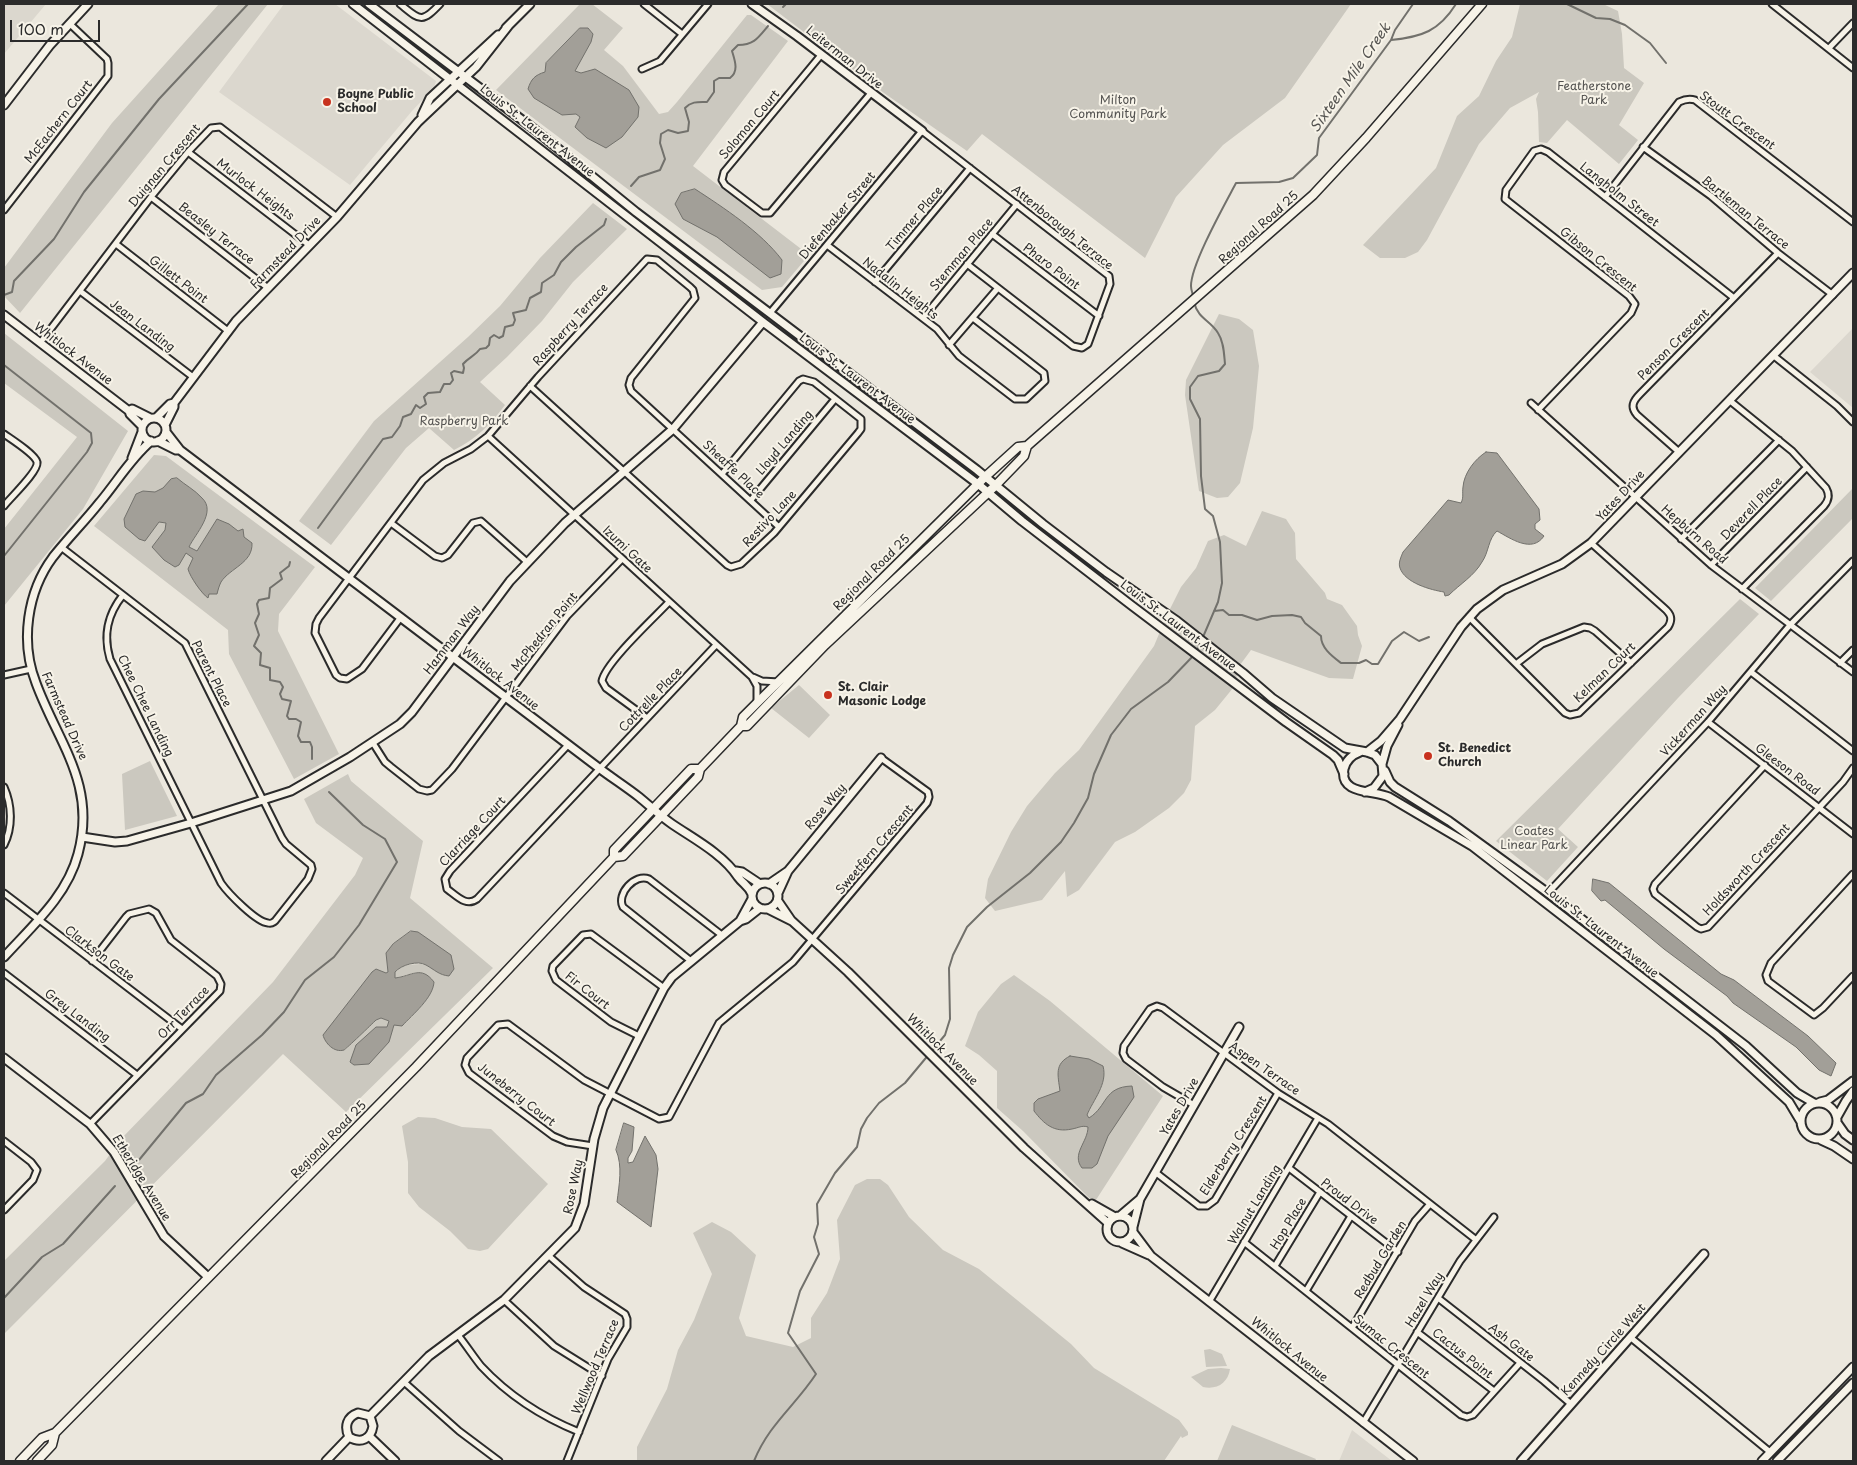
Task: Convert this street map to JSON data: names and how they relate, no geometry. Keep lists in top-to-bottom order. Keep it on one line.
{"streets":{"main road":["Regional Road 25"],"street":["Leiterman Drive","Stoutt Crescent","McEachern Court","Solomon Court","Louis St. Laurent Avenue","Duignan Crescent","Murlock Heights","Langholm Street","Bartleman Terrace","Diefenbaker Street","Timmer Place","Attenborough Terrace","Beasley Terrace","Farmstead Drive","Stemman Place","Gibson Crescent","Pharo Point","Gillett Point","Nadalin Heights","Raspberry Terrace","Jean Landing","Penson Crescent","Whitlock Avenue","Lloyd Landing","Sheaffe Place","Yates Drive","Deverell Place","Restivo Lane","Hepburn Road","Izumi Gate","McPhedran Point","Hamman Way","Kelman Court","Parent Place","Cottrelle Place","Chee Chee Landing","Vickerman Way","Gleeson Road","Rose Way","Clarriage Court","Sweetfern Crescent","Holdsworth Crescent","Clarkson Gate","Fir Court","Orr Terrace","Grey Landing","Aspen Terrace","Juneberry Court","Elderberry Crescent","Etheridge Avenue","Proud Drive","Walnut Landing","Hop Place","Redbud Garden","Hazel Way","Ash Gate","Sumac Crescent","Kennedy Circle West","Cactus Point","Wellwood Terrace"]},"crossings":[["Leiterman Drive","Solomon Court"],["Leiterman Drive","Diefenbaker Street"],["Leiterman Drive","Attenborough Terrace"],["Stoutt Crescent","Langholm Street"],["Stoutt Crescent","Bartleman Terrace"],["Louis St. Laurent Avenue","Diefenbaker Street"],["Louis St. Laurent Avenue","Regional Road 25"],["Louis St. Laurent Avenue","Farmstead Drive"],["Louis St. Laurent Avenue","Yates Drive"],["Louis St. Laurent Avenue","Hamman Way"],["Louis St. Laurent Avenue","Vickerman Way"],["Duignan Crescent","Murlock Heights"],["Duignan Crescent","Beasley Terrace"],["Duignan Crescent","Farmstead Drive"],["Duignan Crescent","Gillett Point"],["Duignan Crescent","Jean Landing"],["Duignan Crescent","Whitlock Avenue"],["Murlock Heights","Farmstead Drive"],["Langholm Street","Gibson Crescent"],["Langholm Street","Penson Crescent"],["Bartleman Terrace","Penson Crescent"],["Bartleman Terrace","Yates Drive"],["Diefenbaker Street","Attenborough Terrace"],["Diefenbaker Street","Nadalin Heights"],["Timmer Place","Attenborough Terrace"],["Timmer Place","Nadalin Heights"],["Attenborough Terrace","Stemman Place"],["Attenborough Terrace","Pharo Point"],["Regional Road 25","Whitlock Avenue"],["Regional Road 25","Etheridge Avenue"],["Beasley Terrace","Farmstead Drive"],["Farmstead Drive","Gillett Point"],["Farmstead Drive","Jean Landing"],["Farmstead Drive","Whitlock Avenue"],["Farmstead Drive","Hamman Way"],["Farmstead Drive","Parent Place"],["Farmstead Drive","Clarkson Gate"],["Stemman Place","Pharo Point"],["Stemman Place","Nadalin Heights"],["Gibson Crescent","Hepburn Road"],["Raspberry Terrace","Whitlock Avenue"],["Raspberry Terrace","Sheaffe Place"],["Raspberry Terrace","Restivo Lane"],["Raspberry Terrace","Izumi Gate"],["Raspberry Terrace","Hamman Way"],["Penson Crescent","Yates Drive"],["Whitlock Avenue","Yates Drive"],["Whitlock Avenue","McPhedran Point"],["Whitlock Avenue","Hamman Way"],["Whitlock Avenue","Cottrelle Place"],["Whitlock Avenue","Rose Way"],["Whitlock Avenue","Clarriage Court"],["Whitlock Avenue","Sweetfern Crescent"],["Whitlock Avenue","Walnut Landing"],["Whitlock Avenue","Hazel Way"],["Lloyd Landing","Sheaffe Place"],["Lloyd Landing","Restivo Lane"],["Sheaffe Place","Restivo Lane"],["Sheaffe Place","Hamman Way"],["Yates Drive","Hepburn Road"],["Yates Drive","Kelman Court"],["Yates Drive","Aspen Terrace"],["Yates Drive","Elderberry Crescent"],["Deverell Place","Hepburn Road"],["Restivo Lane","Hamman Way"],["Hepburn Road","Vickerman Way"],["Izumi Gate","McPhedran Point"],["Izumi Gate","Hamman Way"],["Izumi Gate","Cottrelle Place"],["McPhedran Point","Hamman Way"],["Hamman Way","Parent Place"],["Hamman Way","Chee Chee Landing"],["Parent Place","Chee Chee Landing"],["Cottrelle Place","Clarriage Court"],["Vickerman Way","Gleeson Road"],["Gleeson Road","Holdsworth Crescent"],["Rose Way","Sweetfern Crescent"],["Rose Way","Fir Court"],["Rose Way","Juneberry Court"],["Rose Way","Wellwood Terrace"],["Clarkson Gate","Orr Terrace"],["Orr Terrace","Grey Landing"],["Orr Terrace","Etheridge Avenue"],["Aspen Terrace","Elderberry Crescent"],["Aspen Terrace","Walnut Landing"],["Aspen Terrace","Redbud Garden"],["Aspen Terrace","Hazel Way"],["Proud Drive","Walnut Landing"],["Proud Drive","Hop Place"],["Proud Drive","Redbud Garden"],["Walnut Landing","Sumac Crescent"],["Hop Place","Sumac Crescent"],["Redbud Garden","Sumac Crescent"],["Hazel Way","Ash Gate"],["Hazel Way","Sumac Crescent"],["Hazel Way","Cactus Point"],["Ash Gate","Sumac Crescent"],["Ash Gate","Kennedy Circle West"],["Sumac Crescent","Cactus Point"]],"water":["Sixteen Mile Creek"],"parks":["Featherstone Park","Milton Community Park","Raspberry Park","Coates Linear Park"],"places":["Boyne Public School","St. Clair Masonic Lodge","St. Benedict Church"],"scale_bar":"100 m"}
